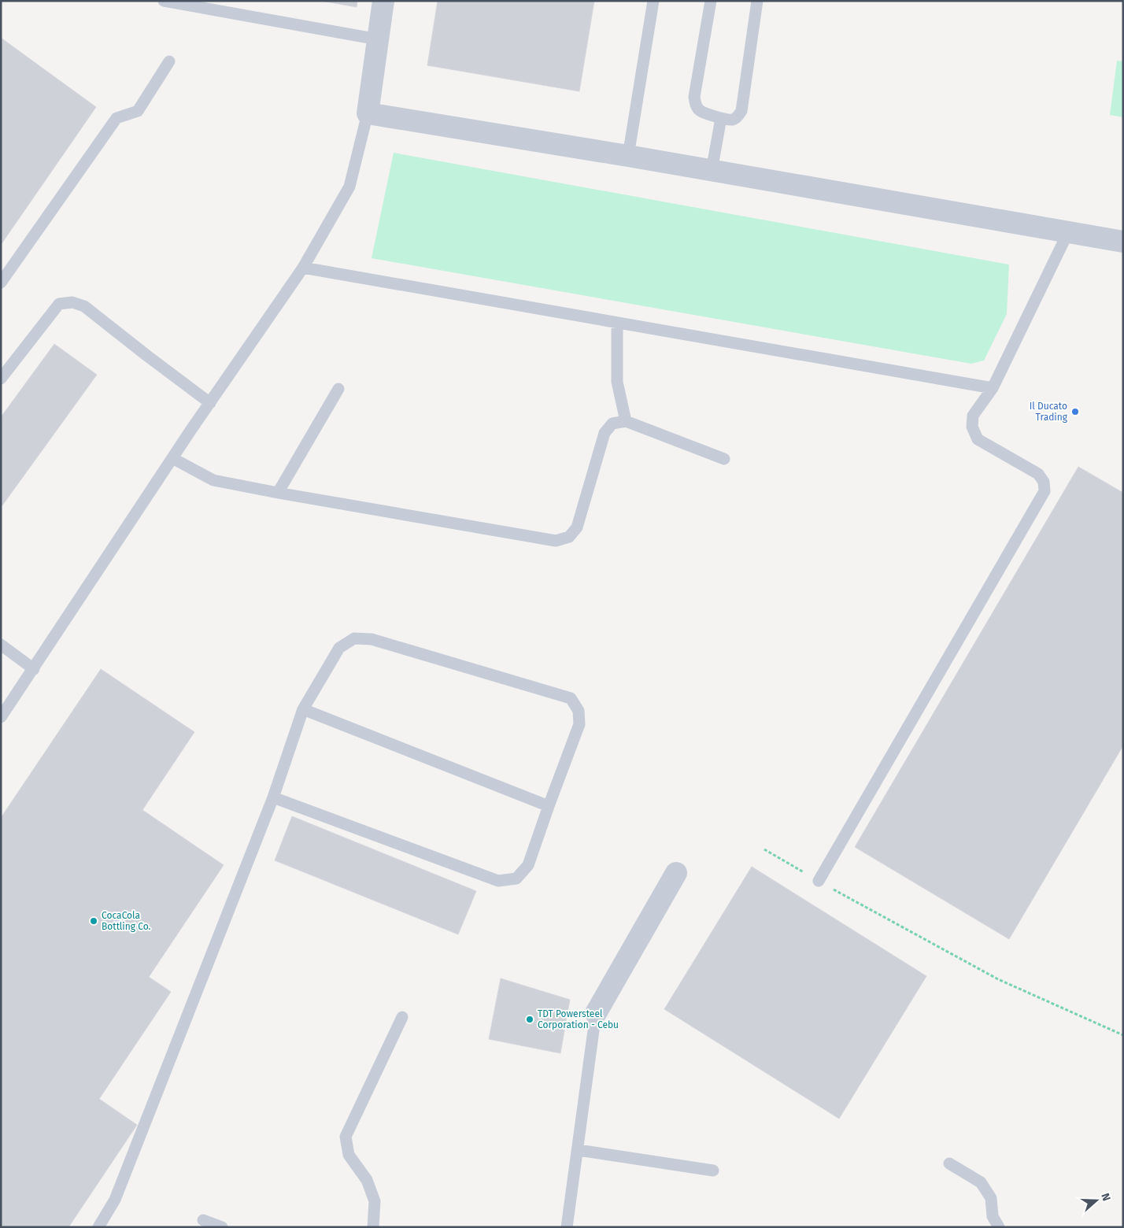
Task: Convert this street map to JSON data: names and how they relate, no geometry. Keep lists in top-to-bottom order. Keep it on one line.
{"places":["Il Ducato Trading","CocaCola Bottling Co.","TDT Powersteel Corporation - Cebu"],"north":"right"}
